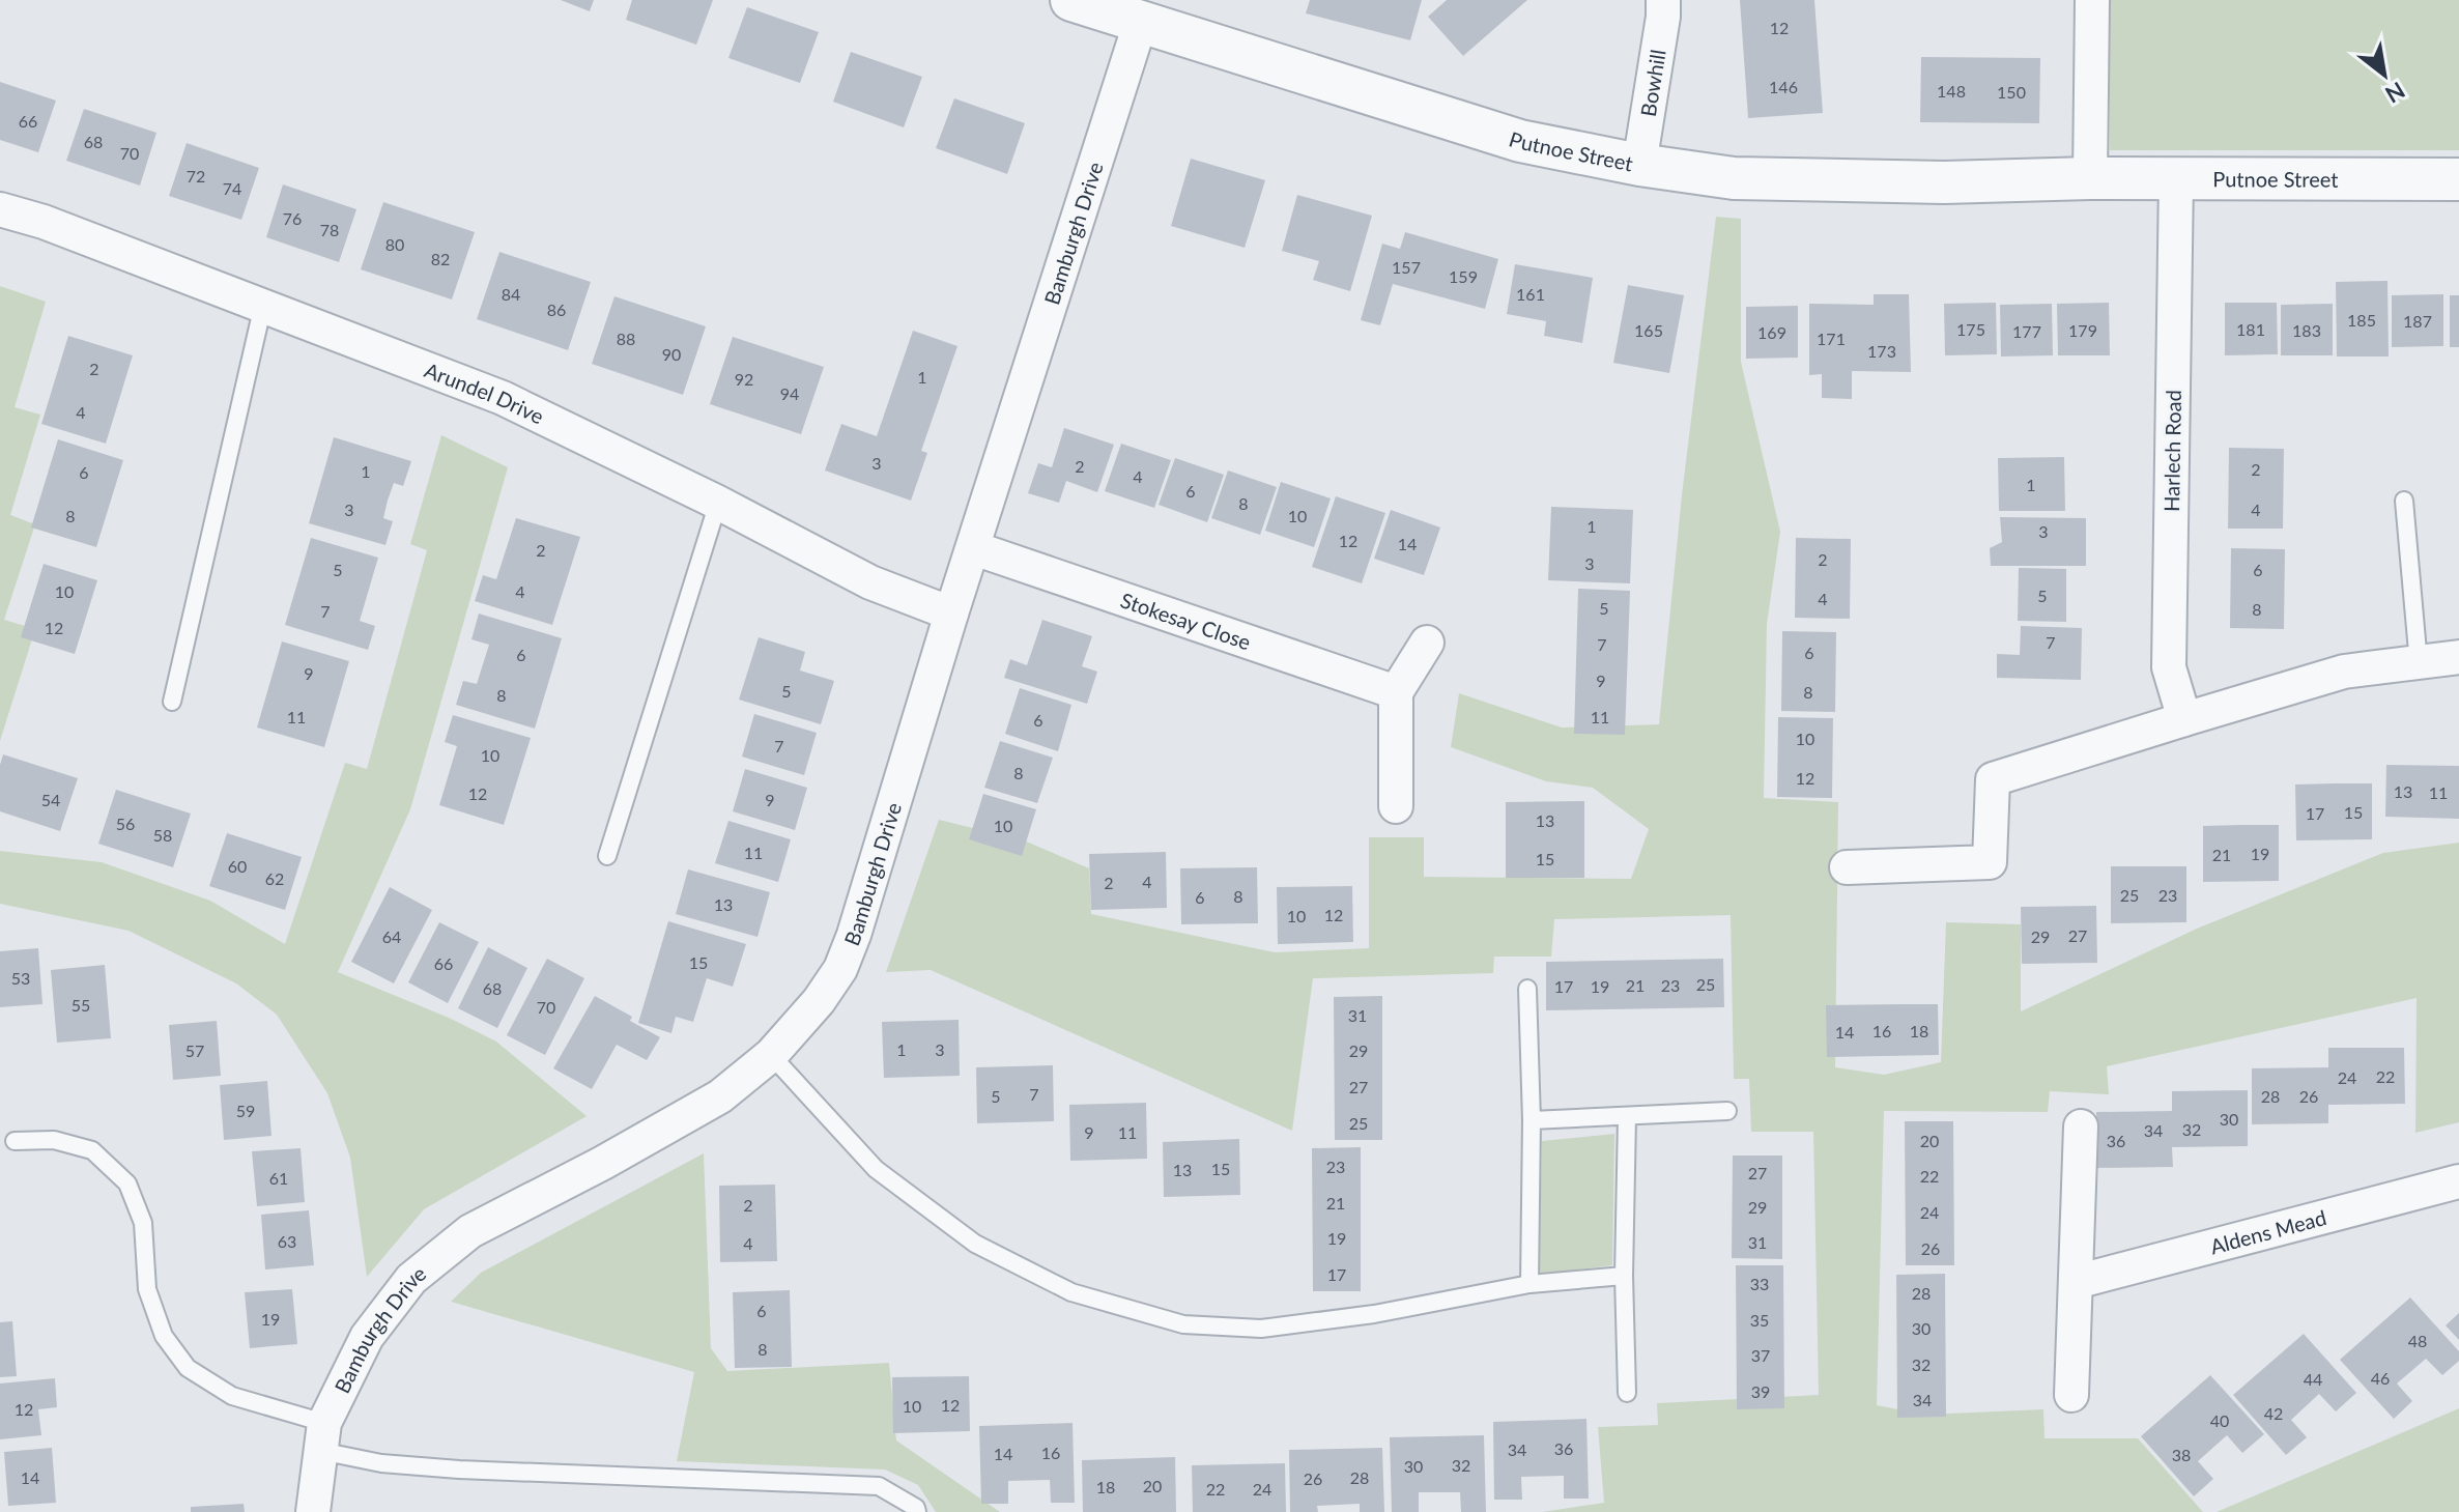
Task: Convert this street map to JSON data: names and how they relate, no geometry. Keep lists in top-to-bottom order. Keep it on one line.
{"streets":{"street":["Bowhill","Putnoe Street","Bamburgh Drive","Arundel Drive","Harlech Road","Stokesay Close","Aldens Mead"]},"crossings":[["Bowhill","Putnoe Street"],["Putnoe Street","Bamburgh Drive"],["Putnoe Street","Harlech Road"],["Bamburgh Drive","Arundel Drive"],["Bamburgh Drive","Stokesay Close"]],"house_numbers":["12","146","148","150","66","68","70","72","74","76","78","80","82","157","159","84","161","86","185","187","175","181","165","179","183","177","169","88","171","173","90","2","1","92","94","4","3","2","2","1","6","4","1","6","8","3","4","8","10","1","3","12","14","2","2","3","5","6","10","4","5","4","5","8","7","12","7","7","6","6","9","9","5","8","8","11","11","6","10","7","10","8","12","13","11","12","54","9","15","17","13","56","10","58","11","19","21","15","60","62","4","2","25","23","8","6","13","12","10","27","64","29","15","66","53","25","21","23","17","19","68","55","70","31","16","18","14","1","3","57","29","22","24","27","7","5","28","26","59","30","25","32","34","9","11","20","36","23","15","13","27","22","61","21","2","29","24","19","63","31","4","26","17","33","28","6","19","35","30","48","8","37","32","46","44","39","34","12","10","12","42","40","36","34","16","14","38","32","30","14","28","26","20","18","22","24"],"north":"bottom right"}
